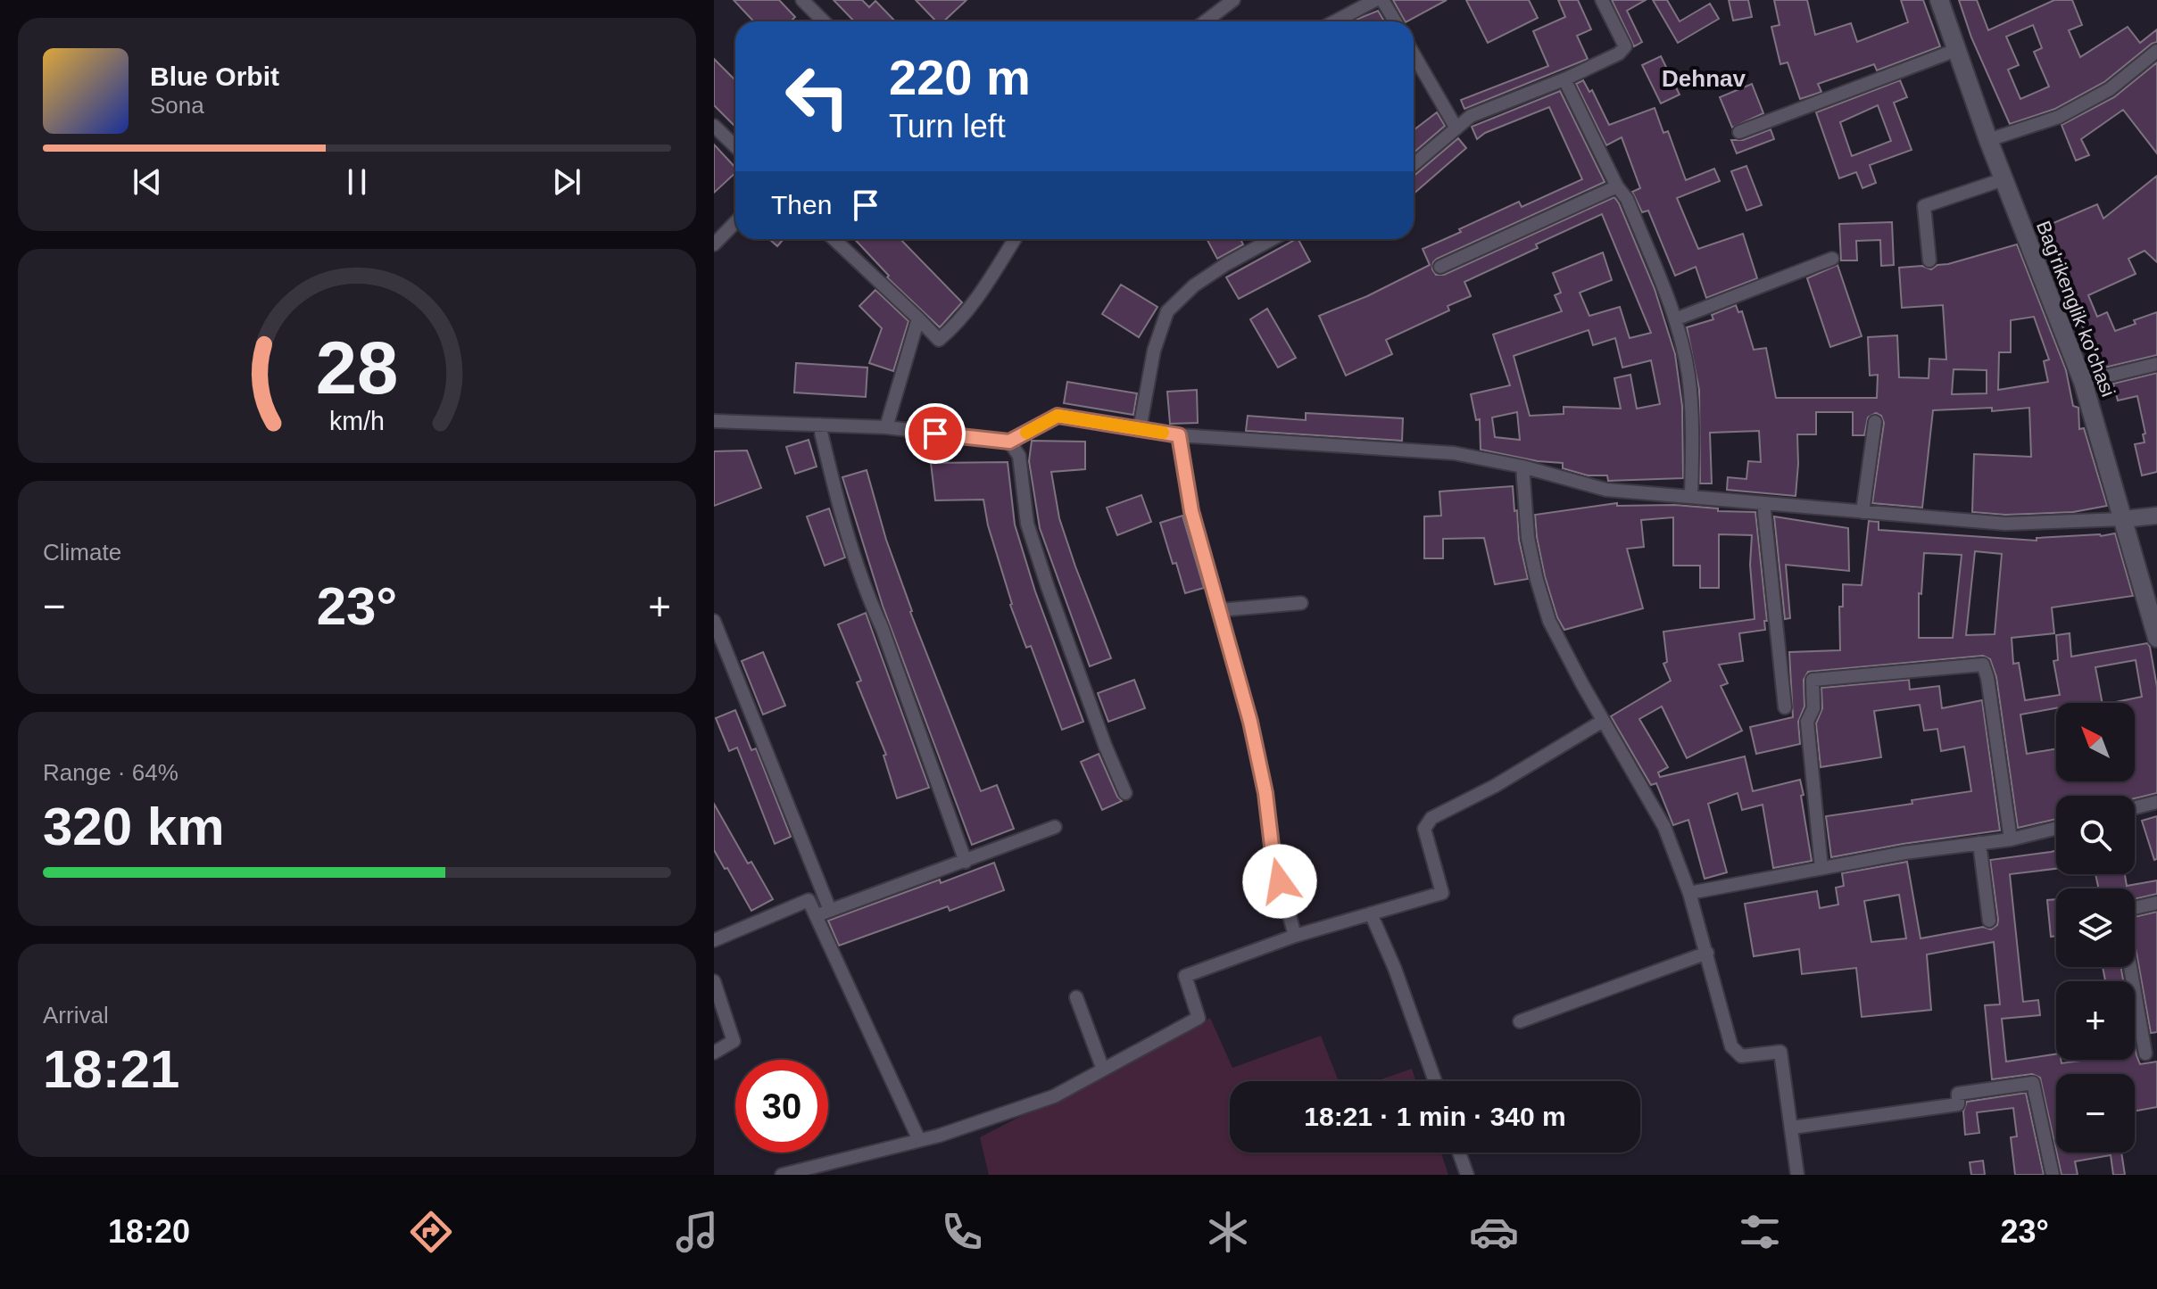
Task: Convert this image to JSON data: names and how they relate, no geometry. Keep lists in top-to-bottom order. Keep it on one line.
{"streets":{"main road":["Bag'rikenglik ko'chasi"]},"districts":["Dehnav"],"north":"top left","page":{"turn":["220 m","Turn left"],"song":["Blue Orbit","Sona"],"then":"Then","tile":["Climate",["Range · 64%","320 km"],["Arrival","18:21"]],"heat":["−","23°","+"],"map_buttons":["+","−"],"limit":"30","trip":"18:21 · 1 min · 340 m","tabs":["18:20","23°"],"gauge":["28","km/h"]}}
